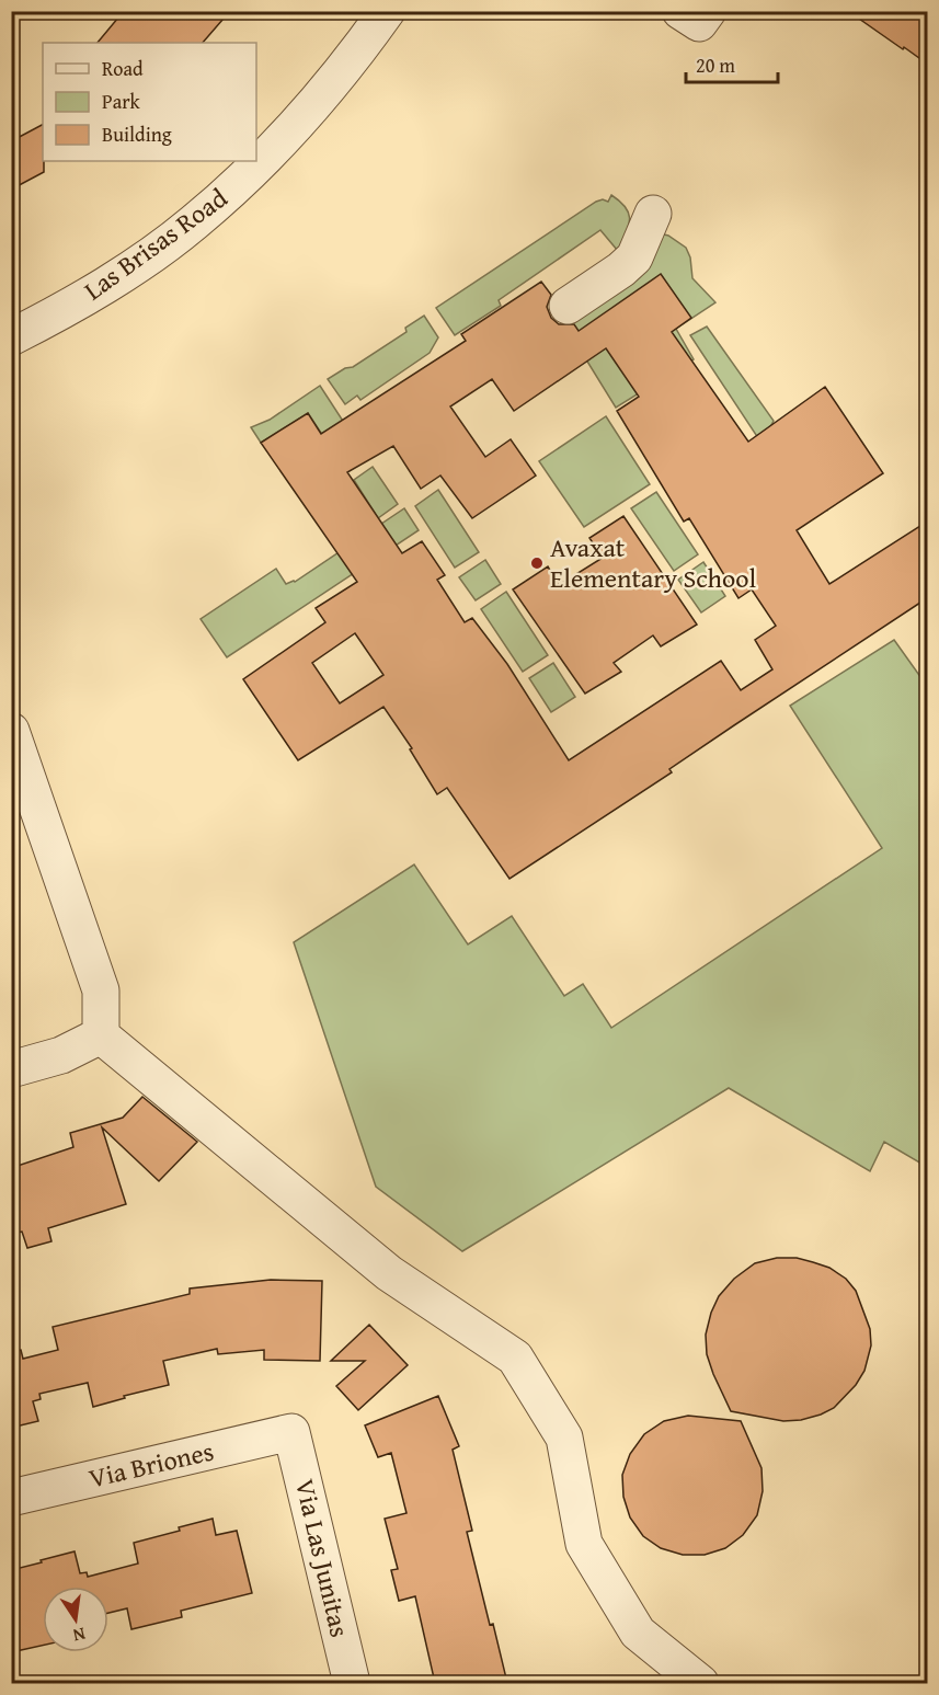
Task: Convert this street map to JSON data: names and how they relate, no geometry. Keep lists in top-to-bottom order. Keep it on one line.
{"streets":{"street":["Las Brisas Road","Via Briones","Via Las Junitas"]},"crossings":[["Via Briones","Via Las Junitas"]],"places":["Avaxat Elementary School"],"legend":["Road","Park","Building"],"scale_bar":"20 m","north":"bottom"}
